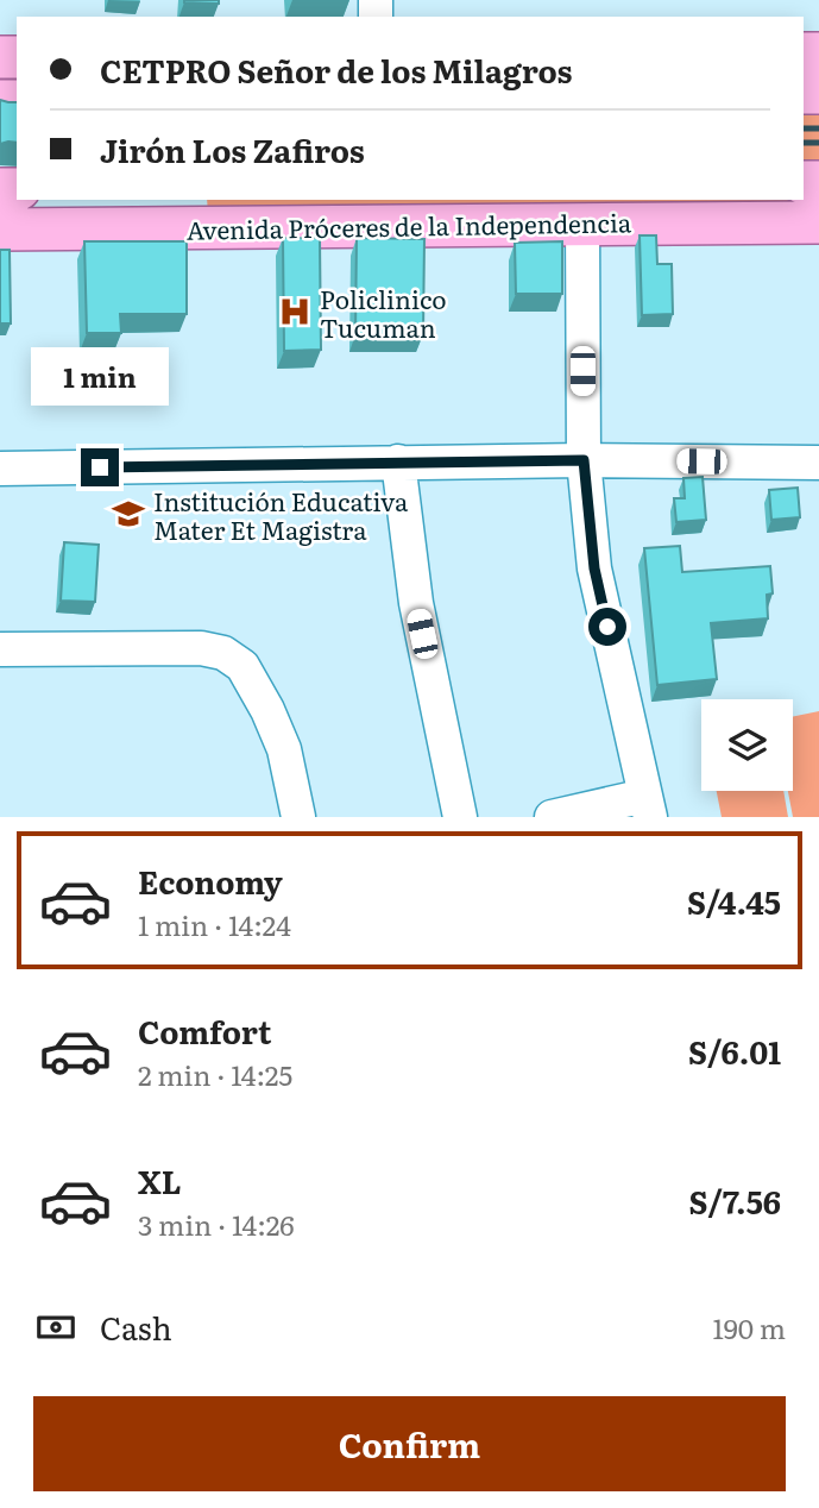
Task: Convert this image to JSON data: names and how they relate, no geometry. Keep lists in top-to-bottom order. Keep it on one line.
{"streets":{"main road":["Avenida Próceres de la Independencia"]},"places":{"hospital":["Policlinico Tucuman"],"school or university":["Institución Educativa Mater Et Magistra"]},"page":{"banner":["CETPRO Señor de los Milagros","Jirón Los Zafiros"],"bubble":"1 min","list":[{"name":"Economy","note":"1 min · 14:24","value":"S/4.45"},{"name":"Comfort","note":"2 min · 14:25","value":"S/6.01"},{"name":"XL","note":"3 min · 14:26","value":"S/7.56"}],"pay":["Cash","190 m"],"buttons":"Confirm"}}
